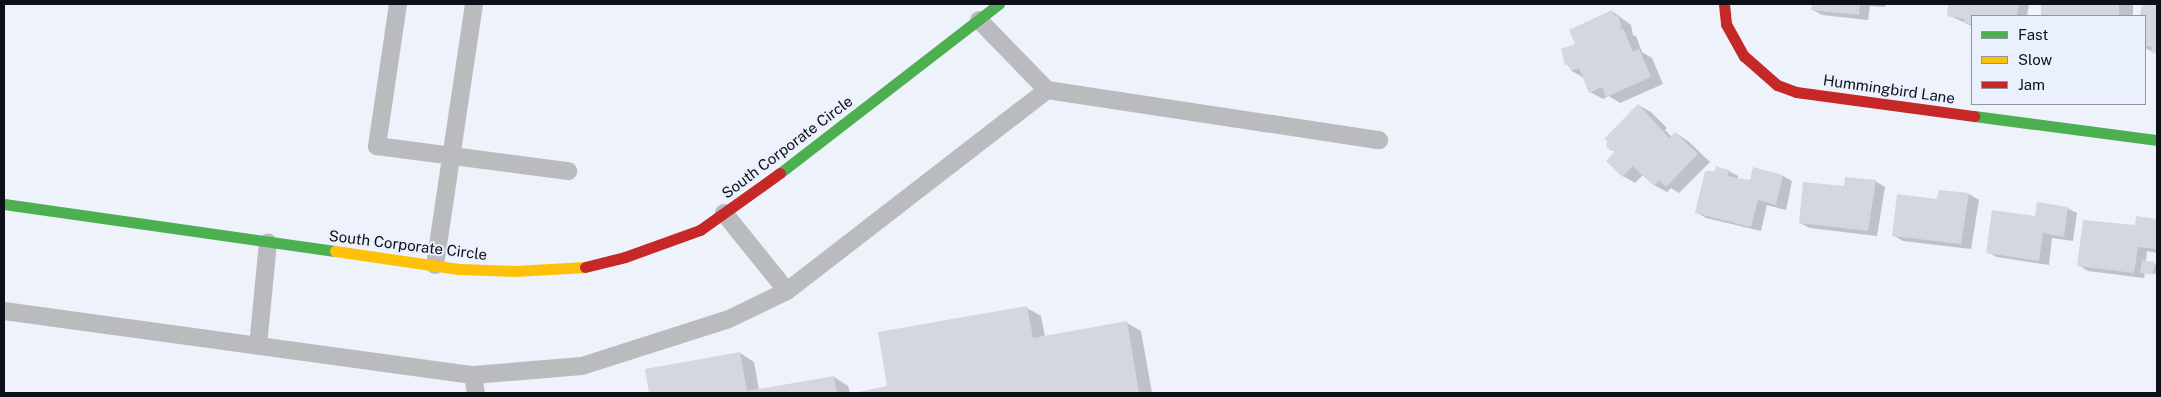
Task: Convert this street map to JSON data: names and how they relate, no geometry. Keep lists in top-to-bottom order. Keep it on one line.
{"streets":{"street":["Hummingbird Lane","South Corporate Circle"]},"legend":["Fast","Slow","Jam"]}
